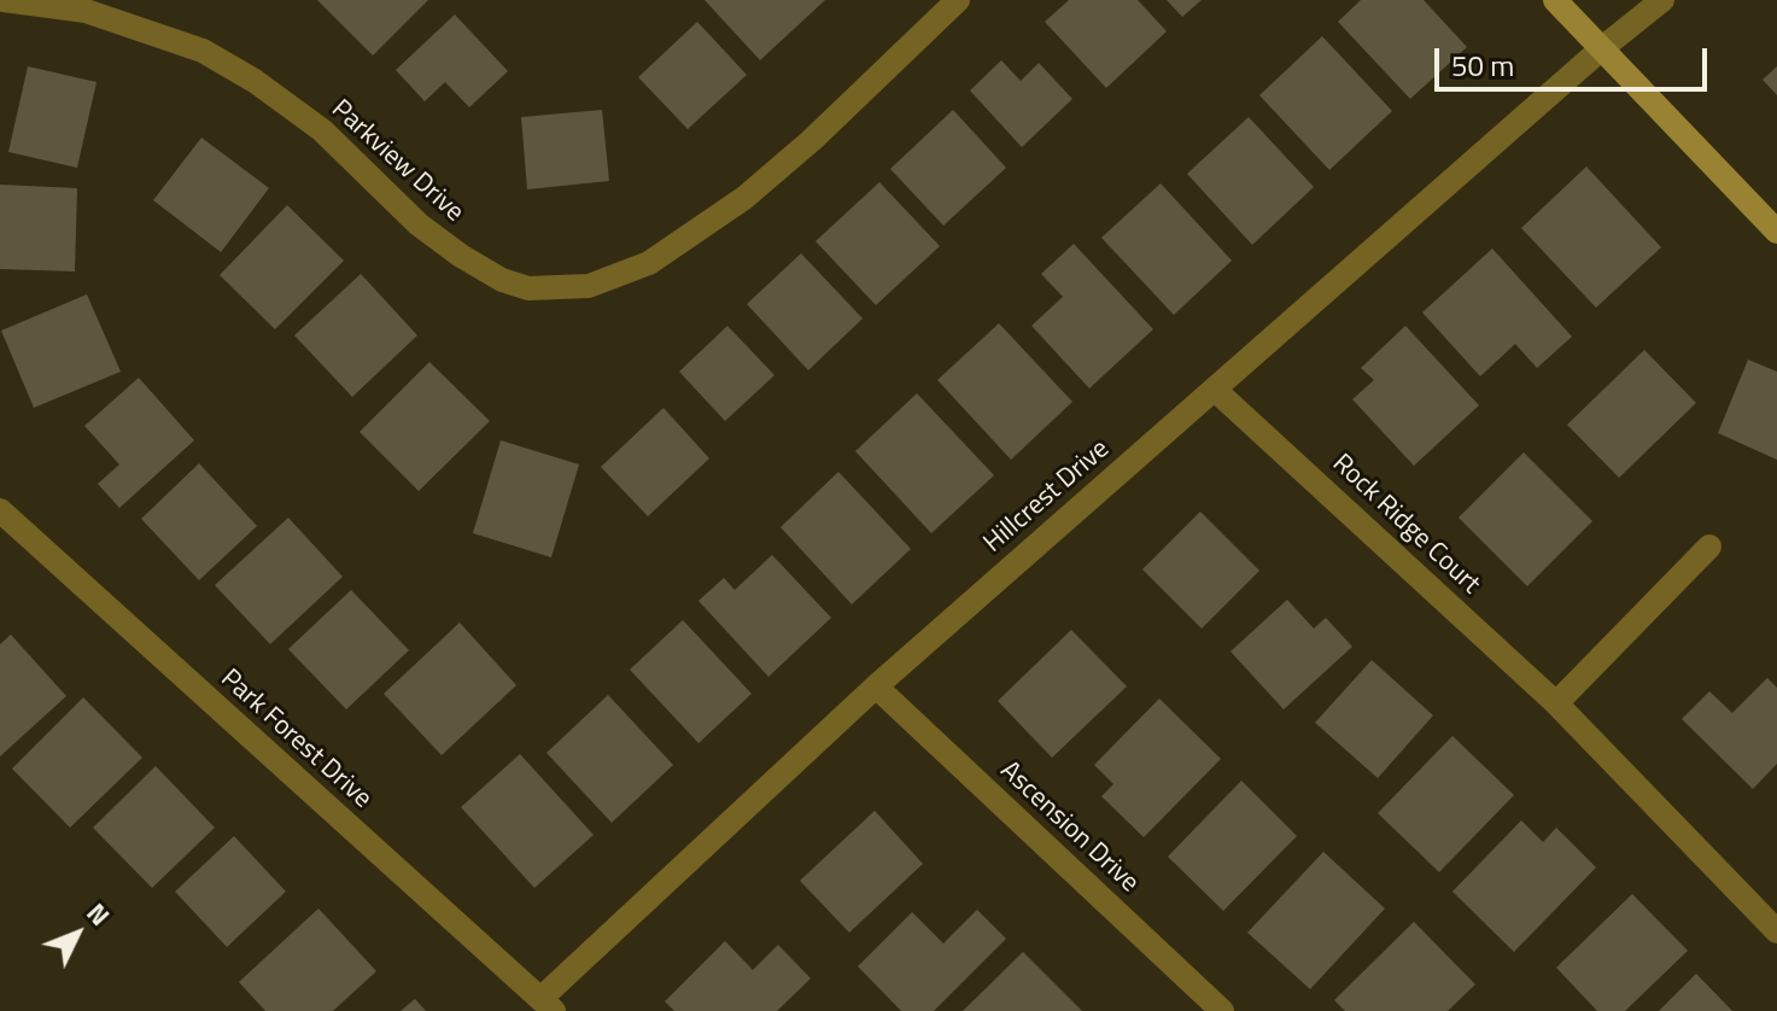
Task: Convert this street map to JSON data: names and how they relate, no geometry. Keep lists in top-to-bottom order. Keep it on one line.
{"streets":{"street":["Parkview Drive","Hillcrest Drive","Rock Ridge Court","Park Forest Drive","Ascension Drive"]},"crossings":[["Hillcrest Drive","Rock Ridge Court"],["Hillcrest Drive","Park Forest Drive"],["Hillcrest Drive","Ascension Drive"]],"scale_bar":"50 m","north":"top right"}
